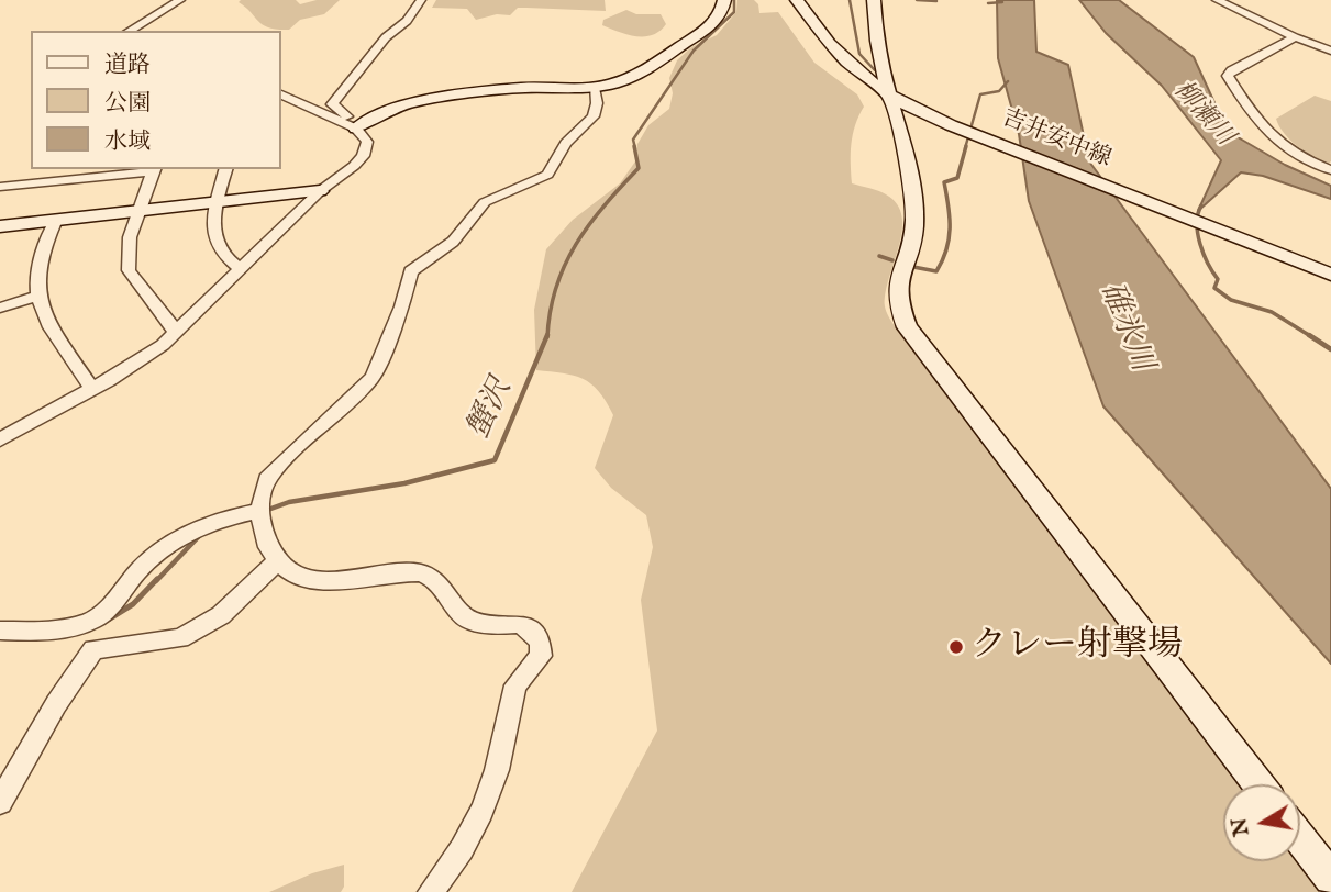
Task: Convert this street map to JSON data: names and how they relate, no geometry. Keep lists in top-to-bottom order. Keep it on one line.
{"streets":{"street":["吉井安中線"]},"water":["柳瀬川","碓氷川","蟹沢"],"places":["クレー射撃場"],"legend":["道路","公園","水域"],"north":"left"}
